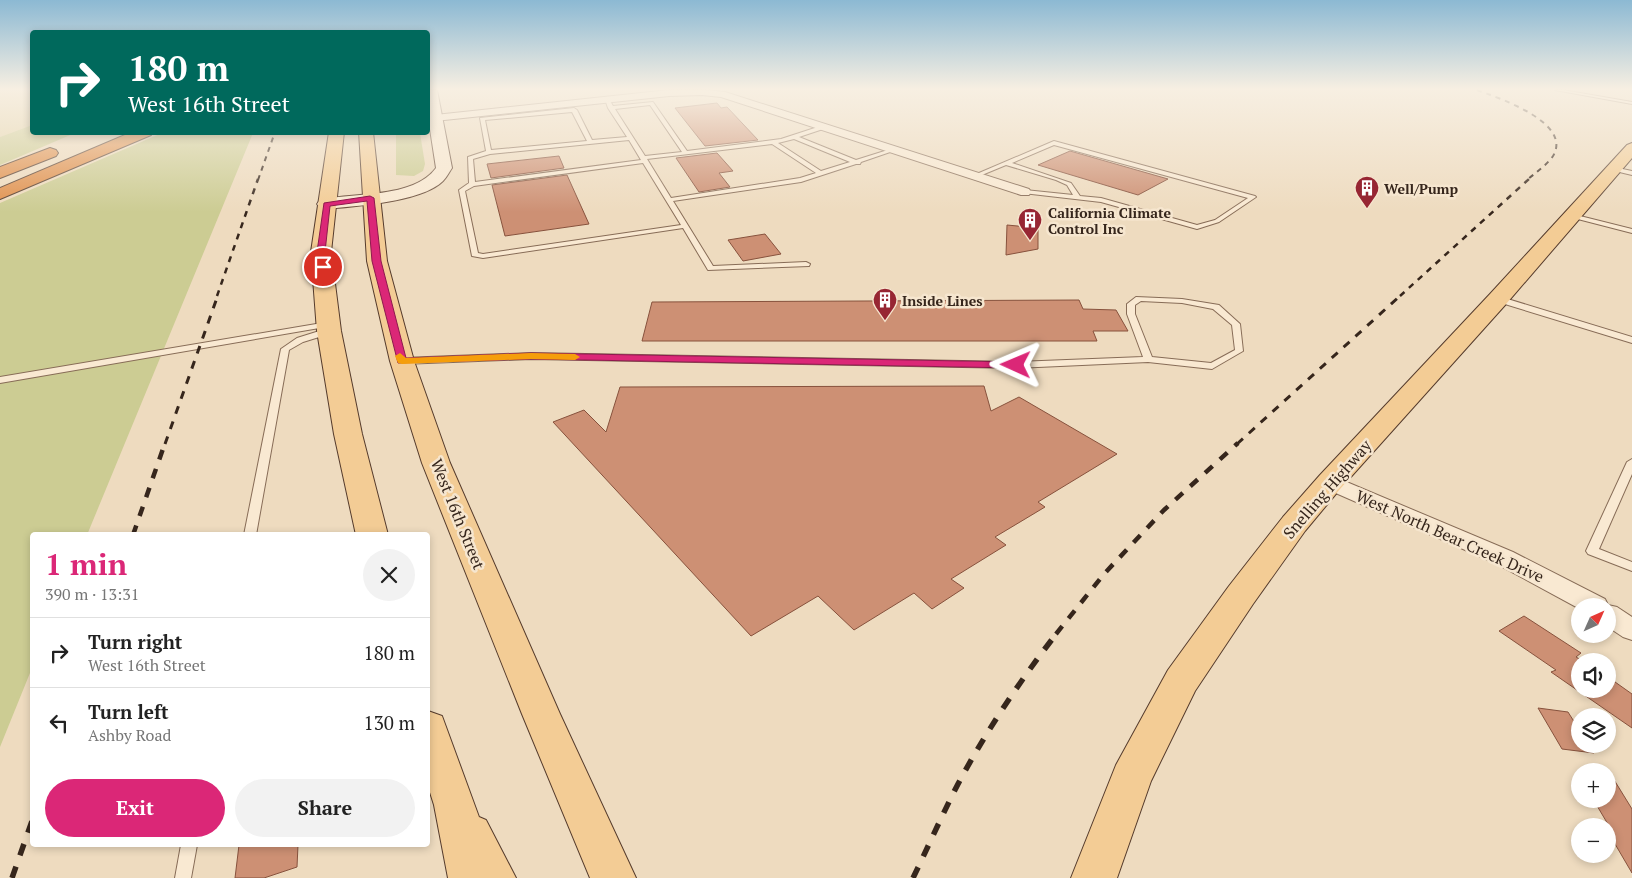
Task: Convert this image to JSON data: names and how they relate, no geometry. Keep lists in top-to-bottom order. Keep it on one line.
{"streets":{"main road":["Snelling Highway","West 16th Street"],"street":["West North Bear Creek Drive"]},"crossings":[["Snelling Highway","West North Bear Creek Drive"]],"places":{"building":["Well/Pump","California Climate Control Inc","Inside Lines"]},"north":"top right","page":{"turn":["180 m","West 16th Street"],"heading":["1 min","390 m · 13:31"],"map_buttons":["+","−"],"list":[{"name":"Turn right","note":"West 16th Street","value":"180 m"},{"name":"Turn left","note":"Ashby Road","value":"130 m"}],"buttons":["Exit","Share"]}}
